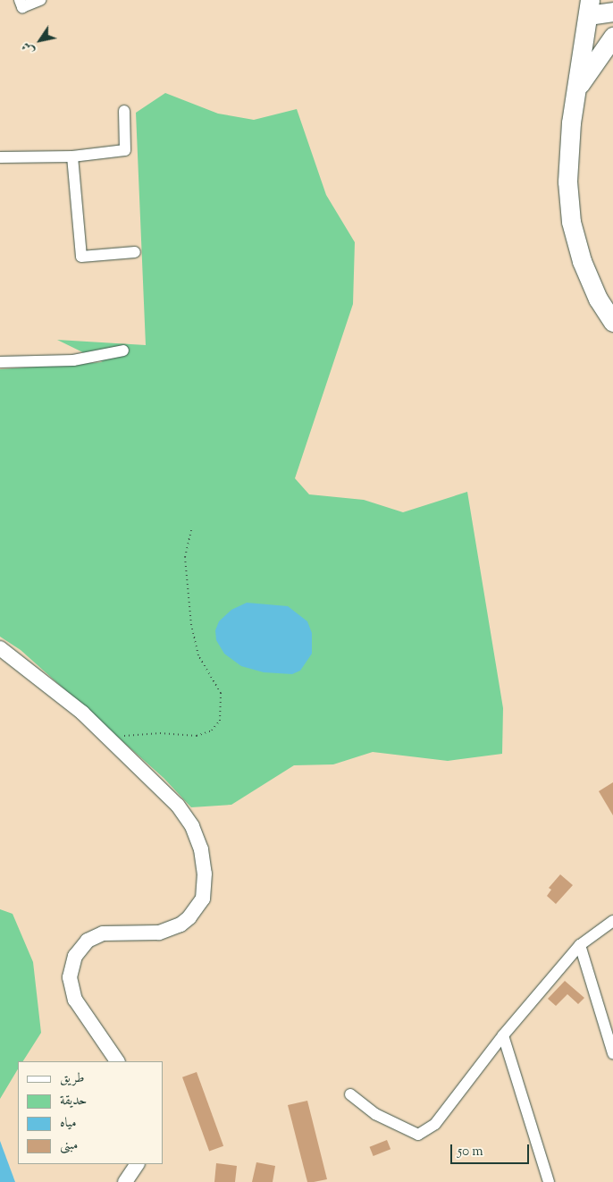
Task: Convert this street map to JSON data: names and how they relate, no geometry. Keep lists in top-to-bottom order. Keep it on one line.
{"legend":["طريق","حديقة","مياه","مبنى"],"scale_bar":"50 m","north":"bottom left"}
